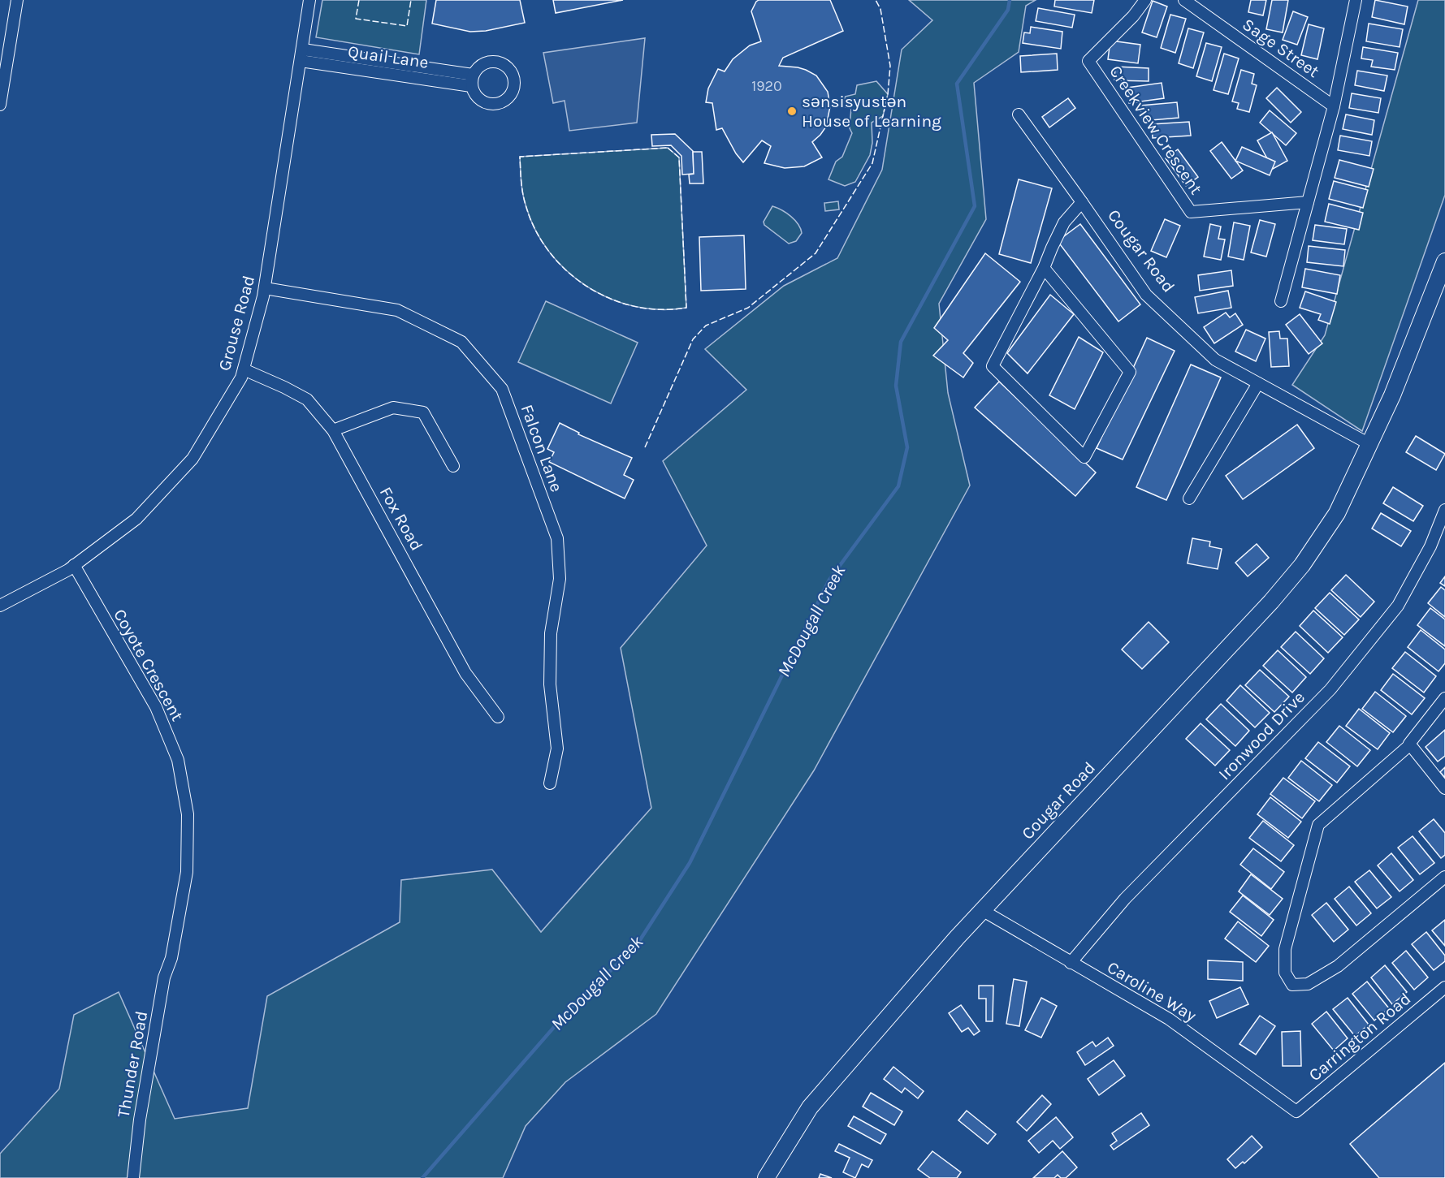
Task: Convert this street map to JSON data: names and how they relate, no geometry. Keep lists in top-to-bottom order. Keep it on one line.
{"streets":{"street":["Sage Street","Quail Lane","Creekview Crescent","Cougar Road","Grouse Road","Falcon Lane","Fox Road","Coyote Crescent","Ironwood Drive","Caroline Way","Carrington Road","Thunder Road"]},"crossings":[["Quail Lane","Grouse Road"],["Cougar Road","Caroline Way"],["Grouse Road","Falcon Lane"],["Grouse Road","Fox Road"],["Grouse Road","Coyote Crescent"],["Coyote Crescent","Thunder Road"],["Ironwood Drive","Caroline Way"],["Caroline Way","Carrington Road"]],"water":["McDougall Creek"],"places":["sənsisyustən House of Learning"],"house_numbers":["1920"]}
